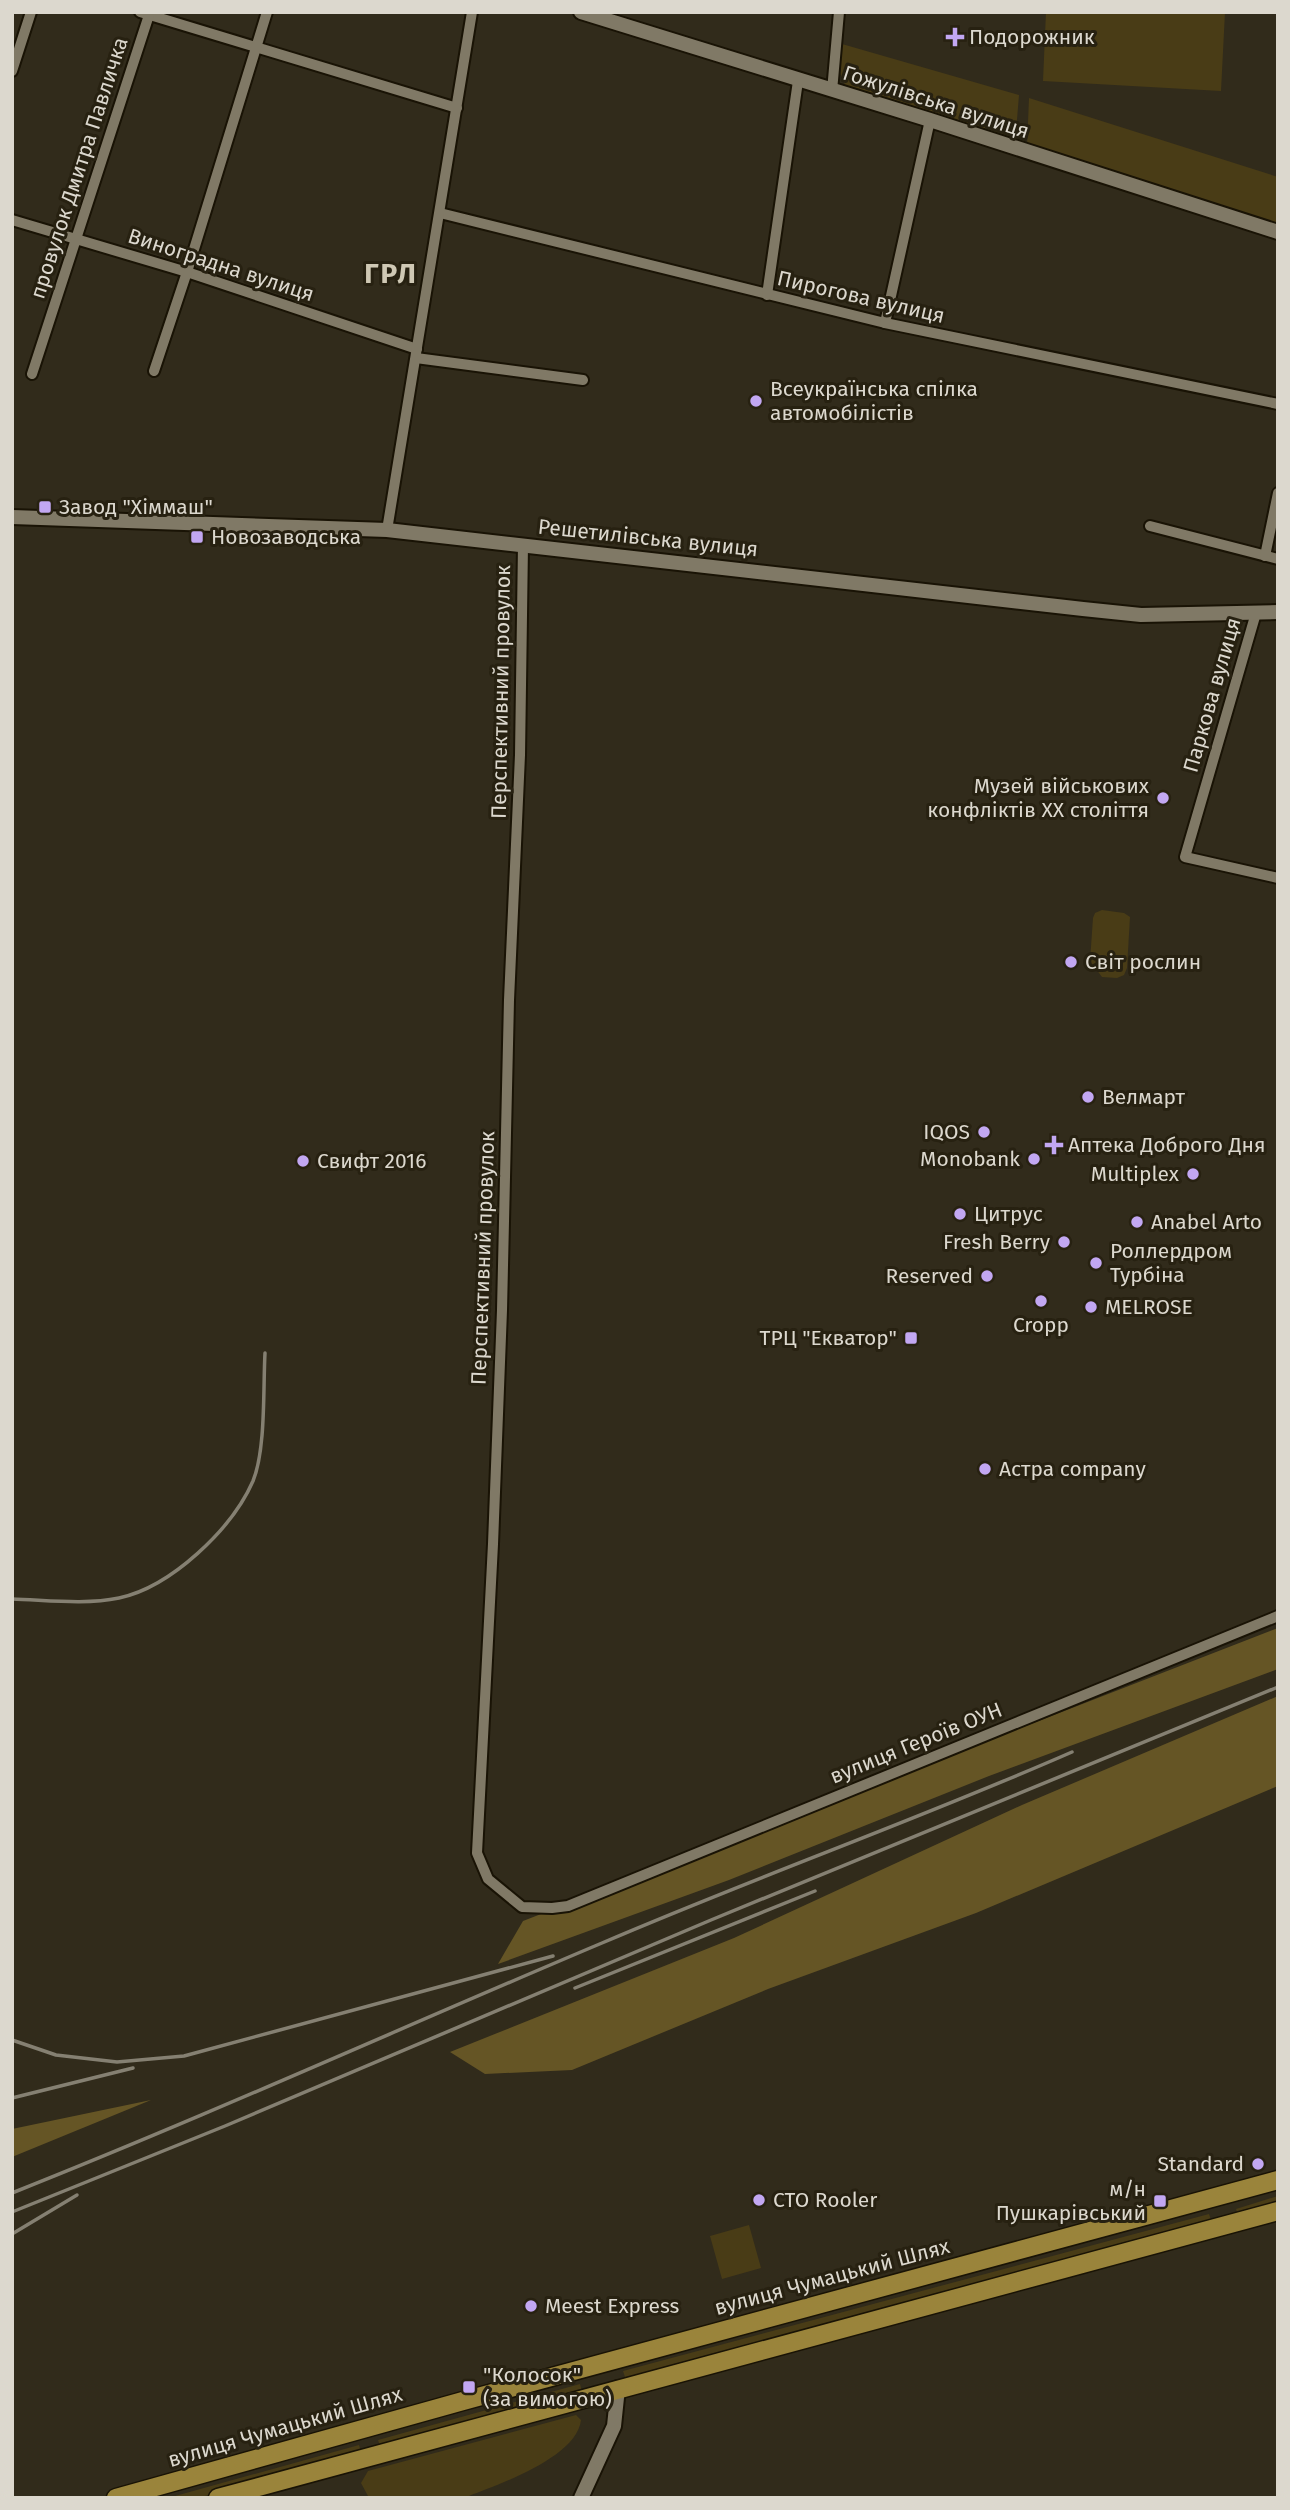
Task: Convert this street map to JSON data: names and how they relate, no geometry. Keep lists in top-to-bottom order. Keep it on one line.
{"streets":{"main road":["вулиця Чумацький Шлях"],"street":["Гожулівська вулиця","провулок Дмитра Павличка","Виноградна вулиця","Пирогова вулиця","Решетилівська вулиця","Перспективний провулок","Паркова вулиця","вулиця Героїв ОУН"]},"crossings":[["провулок Дмитра Павличка","Виноградна вулиця"],["Решетилівська вулиця","Перспективний провулок"],["Решетилівська вулиця","Паркова вулиця"],["Перспективний провулок","вулиця Героїв ОУН"]],"districts":["ГРЛ"],"places":{"health":["Подорожник","Аптека Доброго Дня"],"other":["Всеукраїнська спілка автомобілістів","Музей військових конфліктів ХХ століття","Світ рослин","Велмарт","IQOS","Monobank","Свифт 2016","Multiplex","Цитрус","Anabel Arto","Fresh Berry","Роллердром Турбіна","Reserved","Cropp","MELROSE","Астра company","Standard","СТО Rooler","Meest Express"],"transit":["Завод \"Хіммаш\"","Новозаводська","ТРЦ \"Екватор\"","м/н Пушкарівський","\"Колосок\" (за вимогою)"]}}
